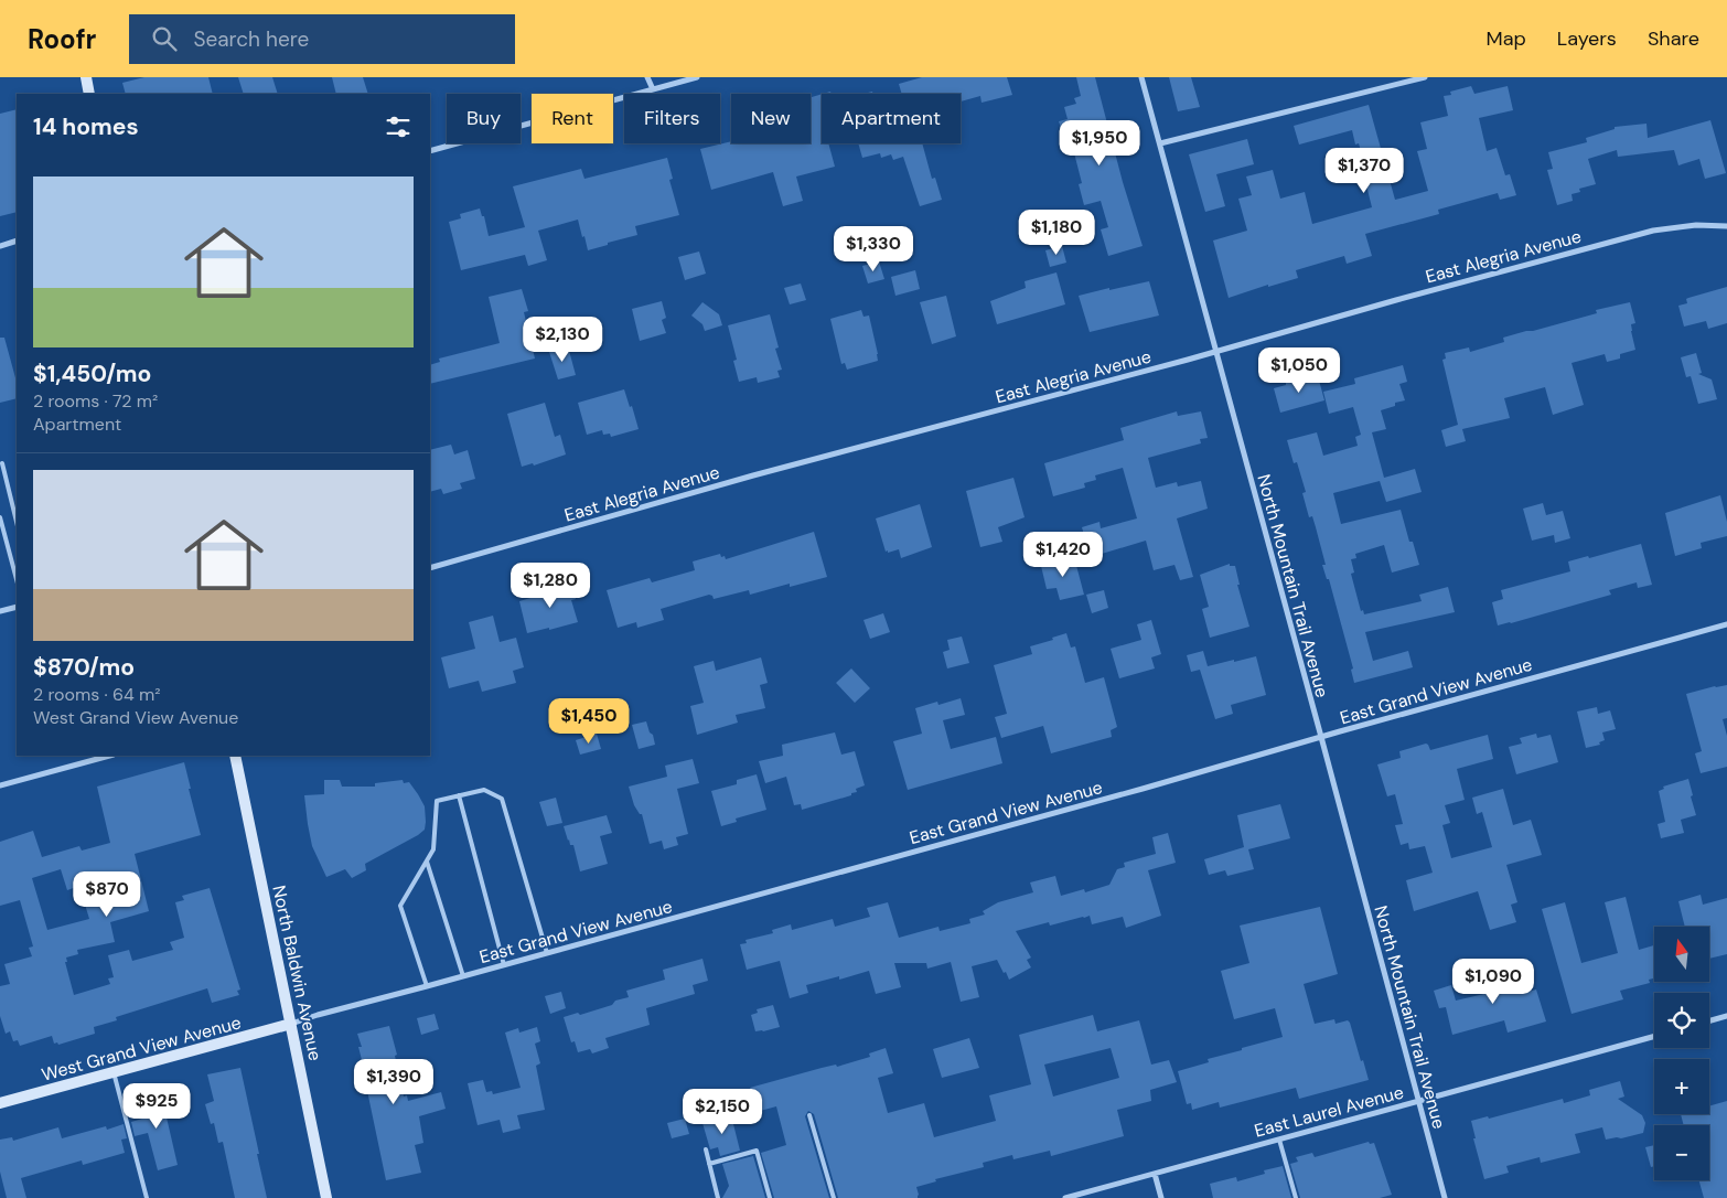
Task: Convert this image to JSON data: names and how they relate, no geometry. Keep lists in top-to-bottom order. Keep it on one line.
{"streets":{"street":["East Alegria Avenue","North Mountain Trail Avenue","East Grand View Avenue","North Baldwin Avenue","West Grand View Avenue","East Laurel Avenue"]},"crossings":[["East Alegria Avenue","North Mountain Trail Avenue"],["North Mountain Trail Avenue","East Grand View Avenue"],["North Mountain Trail Avenue","East Laurel Avenue"],["East Grand View Avenue","North Baldwin Avenue"],["East Grand View Avenue","West Grand View Avenue"],["North Baldwin Avenue","West Grand View Avenue"]],"north":"top","page":{"header":"Roofr","search":"Search here","nav":["Map","Layers","Share"],"chip":["Buy","Rent","Filters","New","Apartment"],"heading":"14 homes","price":["$1,950","$1,370","$1,180","$1,330","$2,130","$1,050","$1,420","$1,280","$1,450","$870","$1,090","$1,390","$925","$2,150"],"list":[{"name":"$1,450/mo","note":"2 rooms · 72 m² · Apartment"},{"name":"$870/mo","note":"2 rooms · 64 m² · West Grand View Avenue"}],"map_buttons":["+","−"]}}
